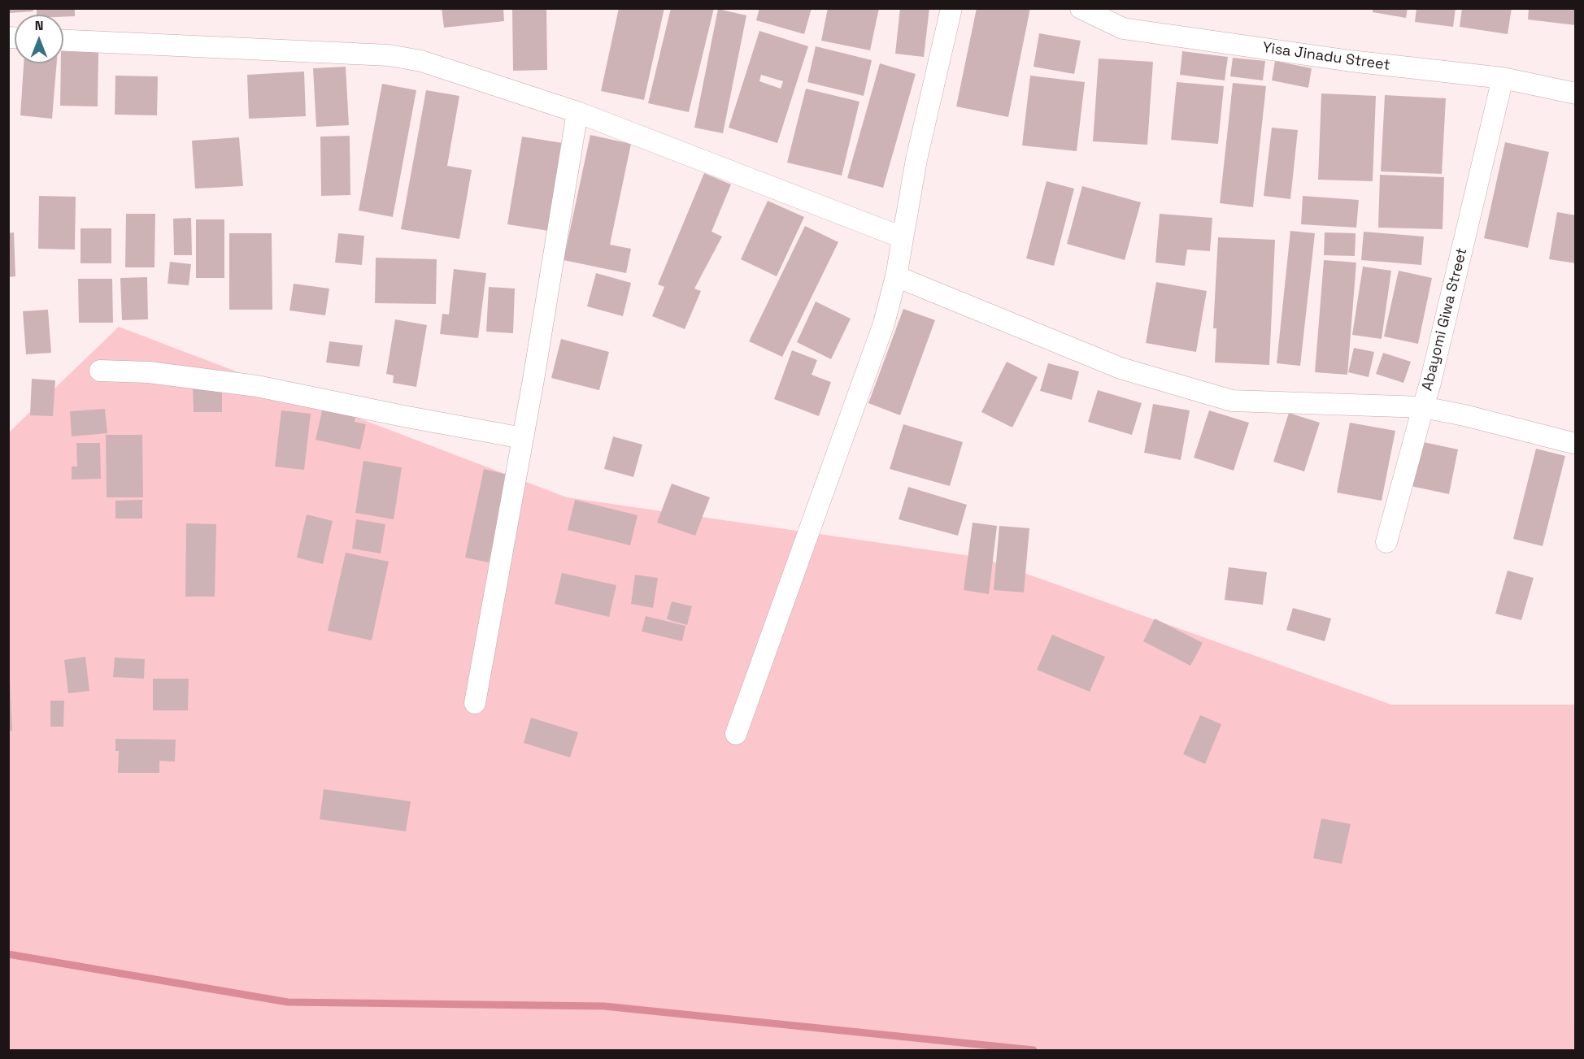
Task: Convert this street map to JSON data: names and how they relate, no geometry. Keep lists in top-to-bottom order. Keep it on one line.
{"streets":{"street":["Yisa Jinadu Street","Abayomi Giwa Street"]},"crossings":[["Yisa Jinadu Street","Abayomi Giwa Street"]],"north":"top"}
